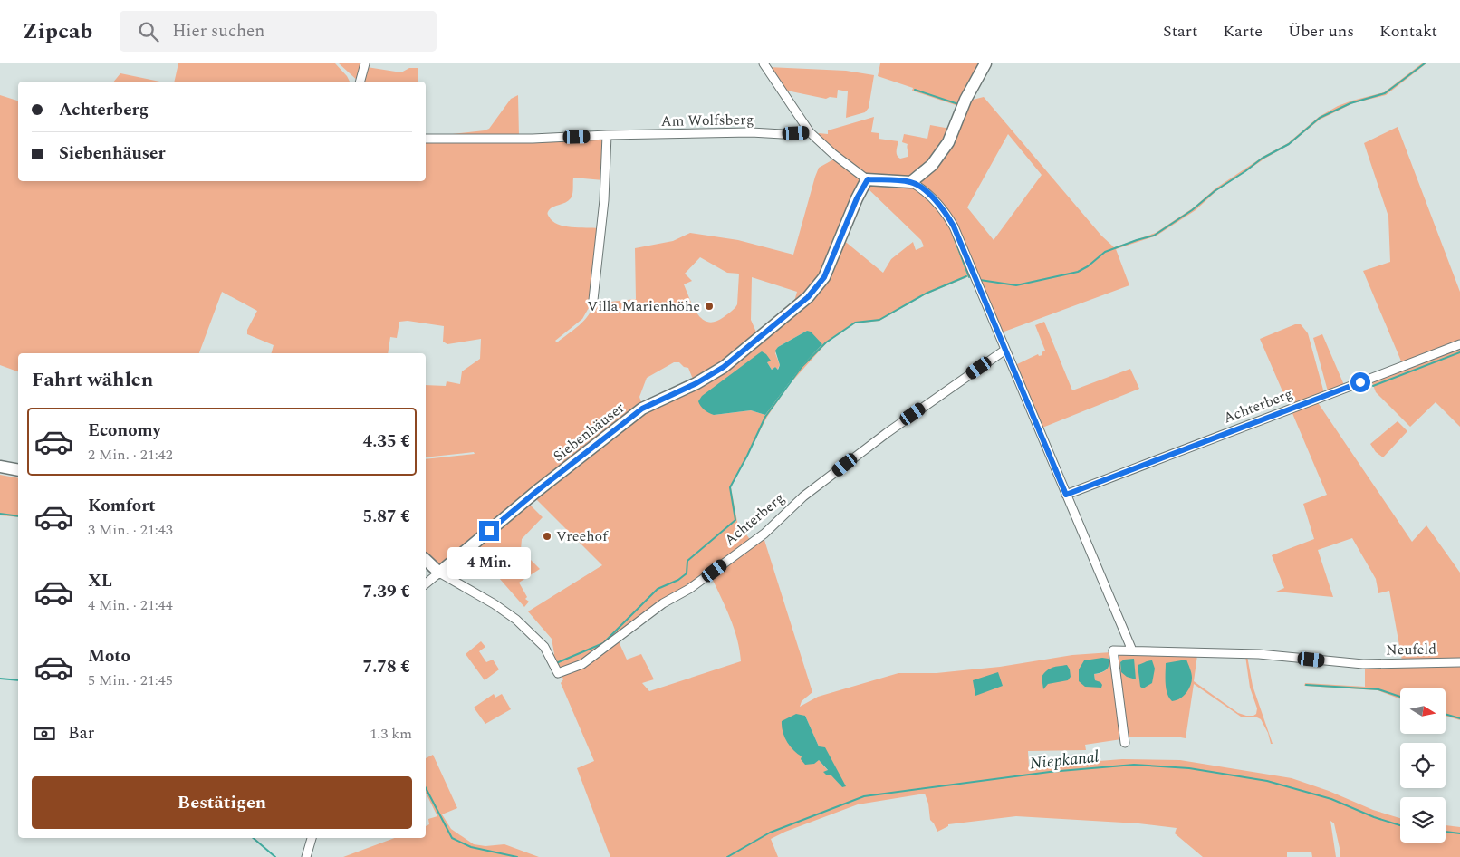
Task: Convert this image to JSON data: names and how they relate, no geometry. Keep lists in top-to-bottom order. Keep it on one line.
{"streets":{"street":["Am Wolfsberg","Achterberg","Siebenhäuser","Neufeld"]},"crossings":[["Achterberg","Siebenhäuser"]],"water":["Niepkanal"],"places":["Villa Marienhöhe","Vreehof"],"north":"right","page":{"header":"Zipcab","search":"Hier suchen","nav":["Start","Karte","Über uns","Kontakt"],"banner":["Achterberg","Siebenhäuser"],"heading":"Fahrt wählen","list":[{"name":"Economy","note":"2 Min. · 21:42","value":"4.35 €"},{"name":"Komfort","note":"3 Min. · 21:43","value":"5.87 €"},{"name":"XL","note":"4 Min. · 21:44","value":"7.39 €"},{"name":"Moto","note":"5 Min. · 21:45","value":"7.78 €"}],"bubble":"4 Min.","pay":["Bar","1.3 km"],"buttons":"Bestätigen"}}
